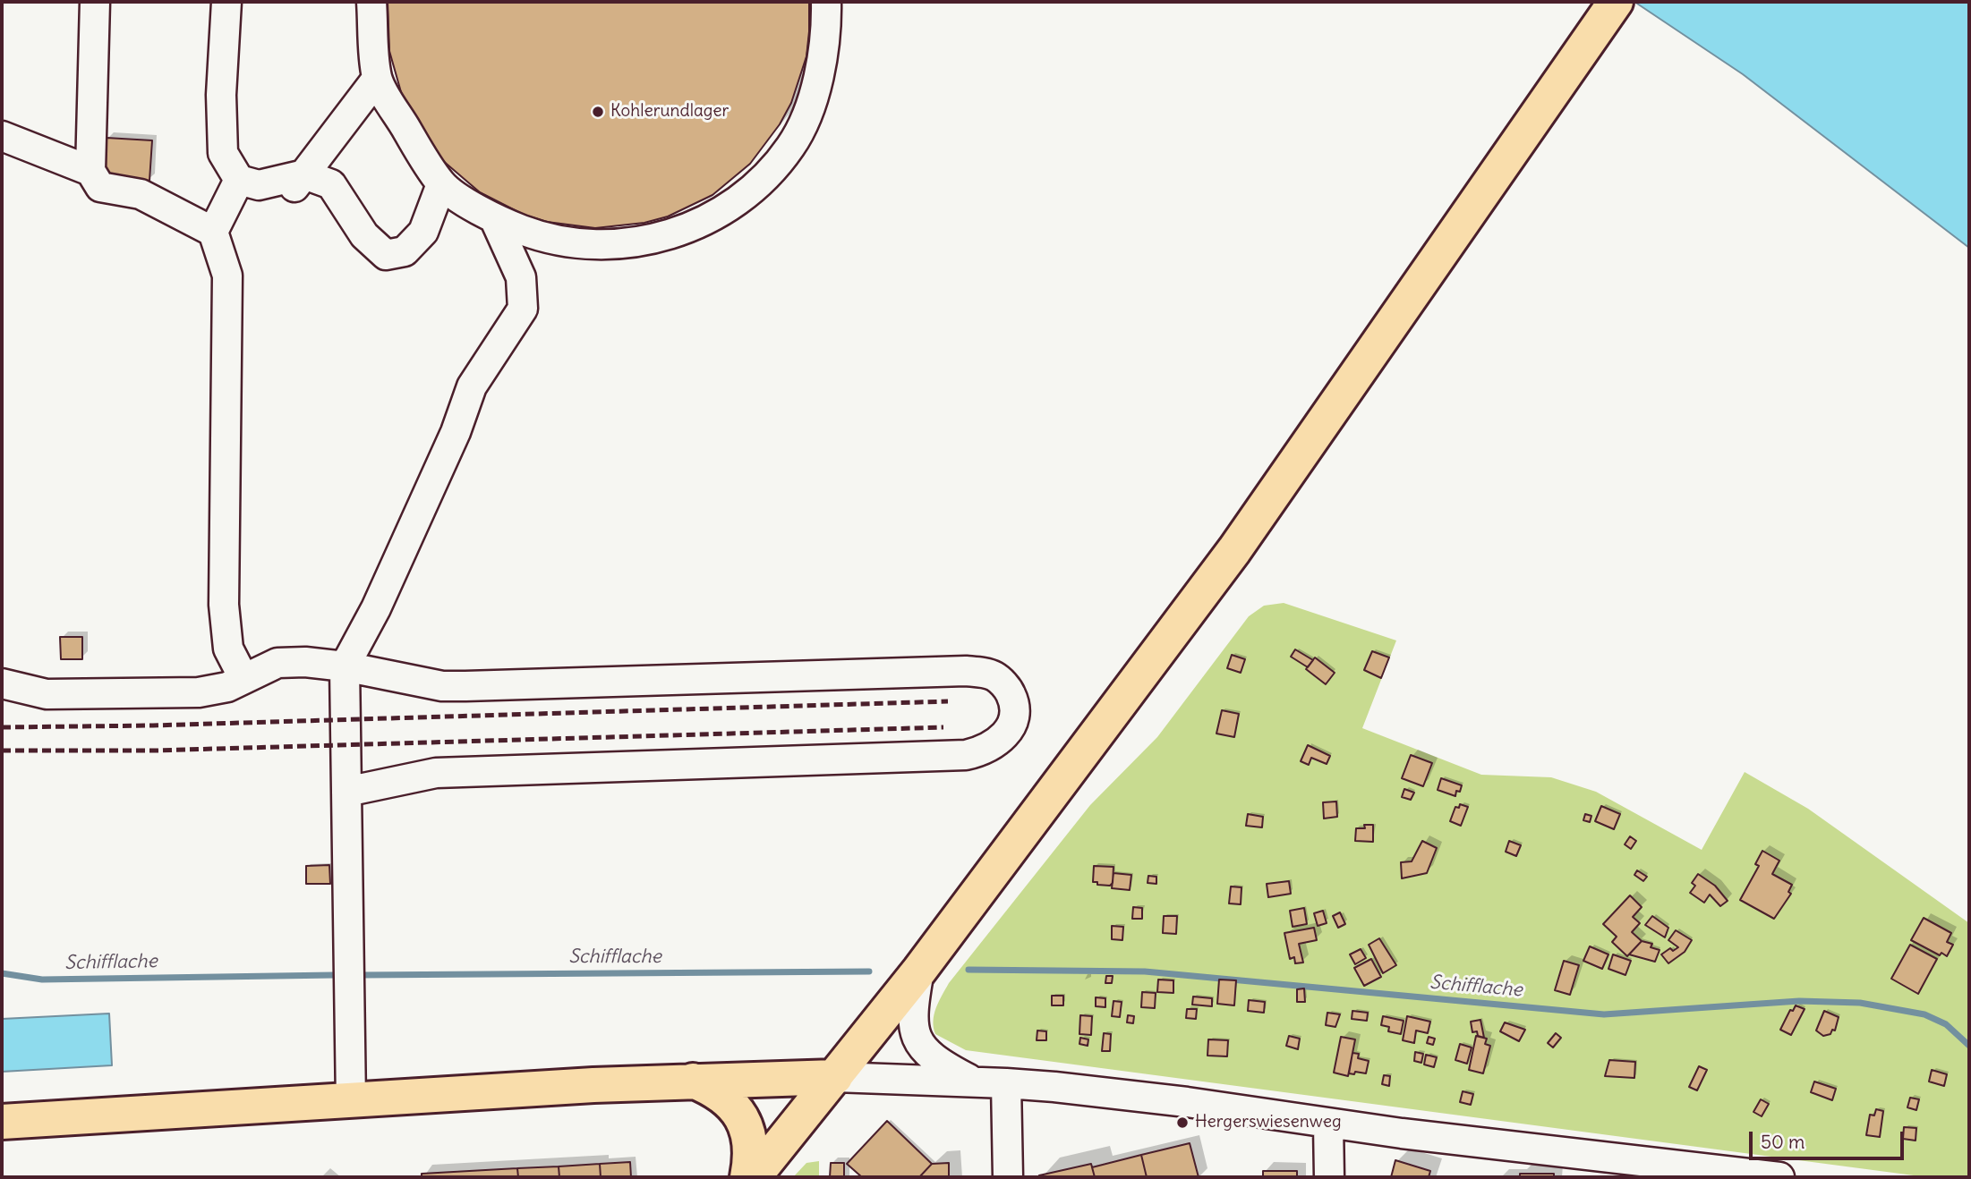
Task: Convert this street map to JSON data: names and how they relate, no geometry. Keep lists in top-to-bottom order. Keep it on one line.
{"water":["Schifflache"],"places":["Kohlerundlager","Hergerswiesenweg"],"scale_bar":"50 m"}
